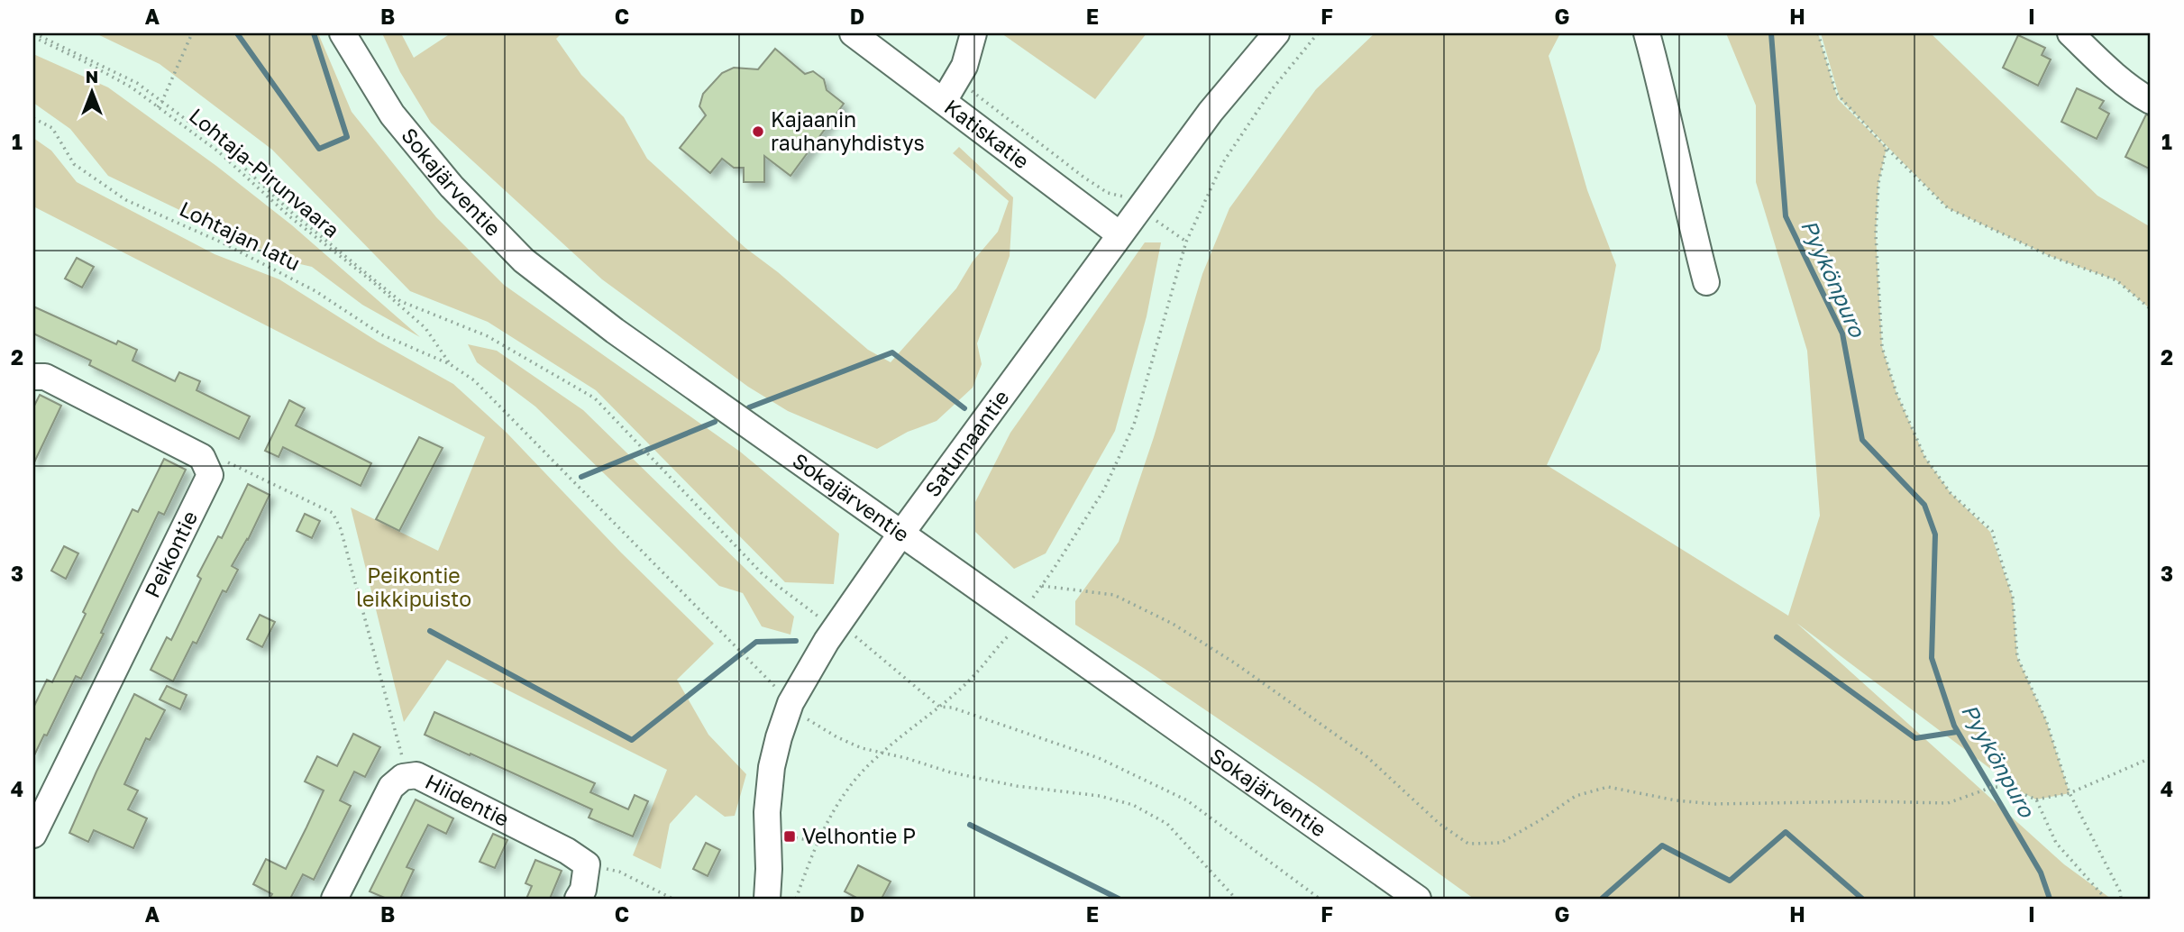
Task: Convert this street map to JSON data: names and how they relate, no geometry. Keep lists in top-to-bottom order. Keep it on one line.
{"streets":{"street":["Katiskatie","Sokajärventie","Satumaantie","Peikontie","Hiidentie"],"path":["Lohtaja-Pirunvaara","Lohtajan latu"]},"crossings":[["Katiskatie","Satumaantie"],["Lohtaja-Pirunvaara","Lohtajan latu"],["Sokajärventie","Satumaantie"]],"water":["Pyykönpuro"],"parks":["Peikontie leikkipuisto"],"places":{"other":["Kajaanin rauhanyhdistys"],"transit":["Velhontie P"]},"north":"top","grid":{"columns":["A","B","C","D","E","F","G","H","I"],"rows":["1","2","3","4"]}}
